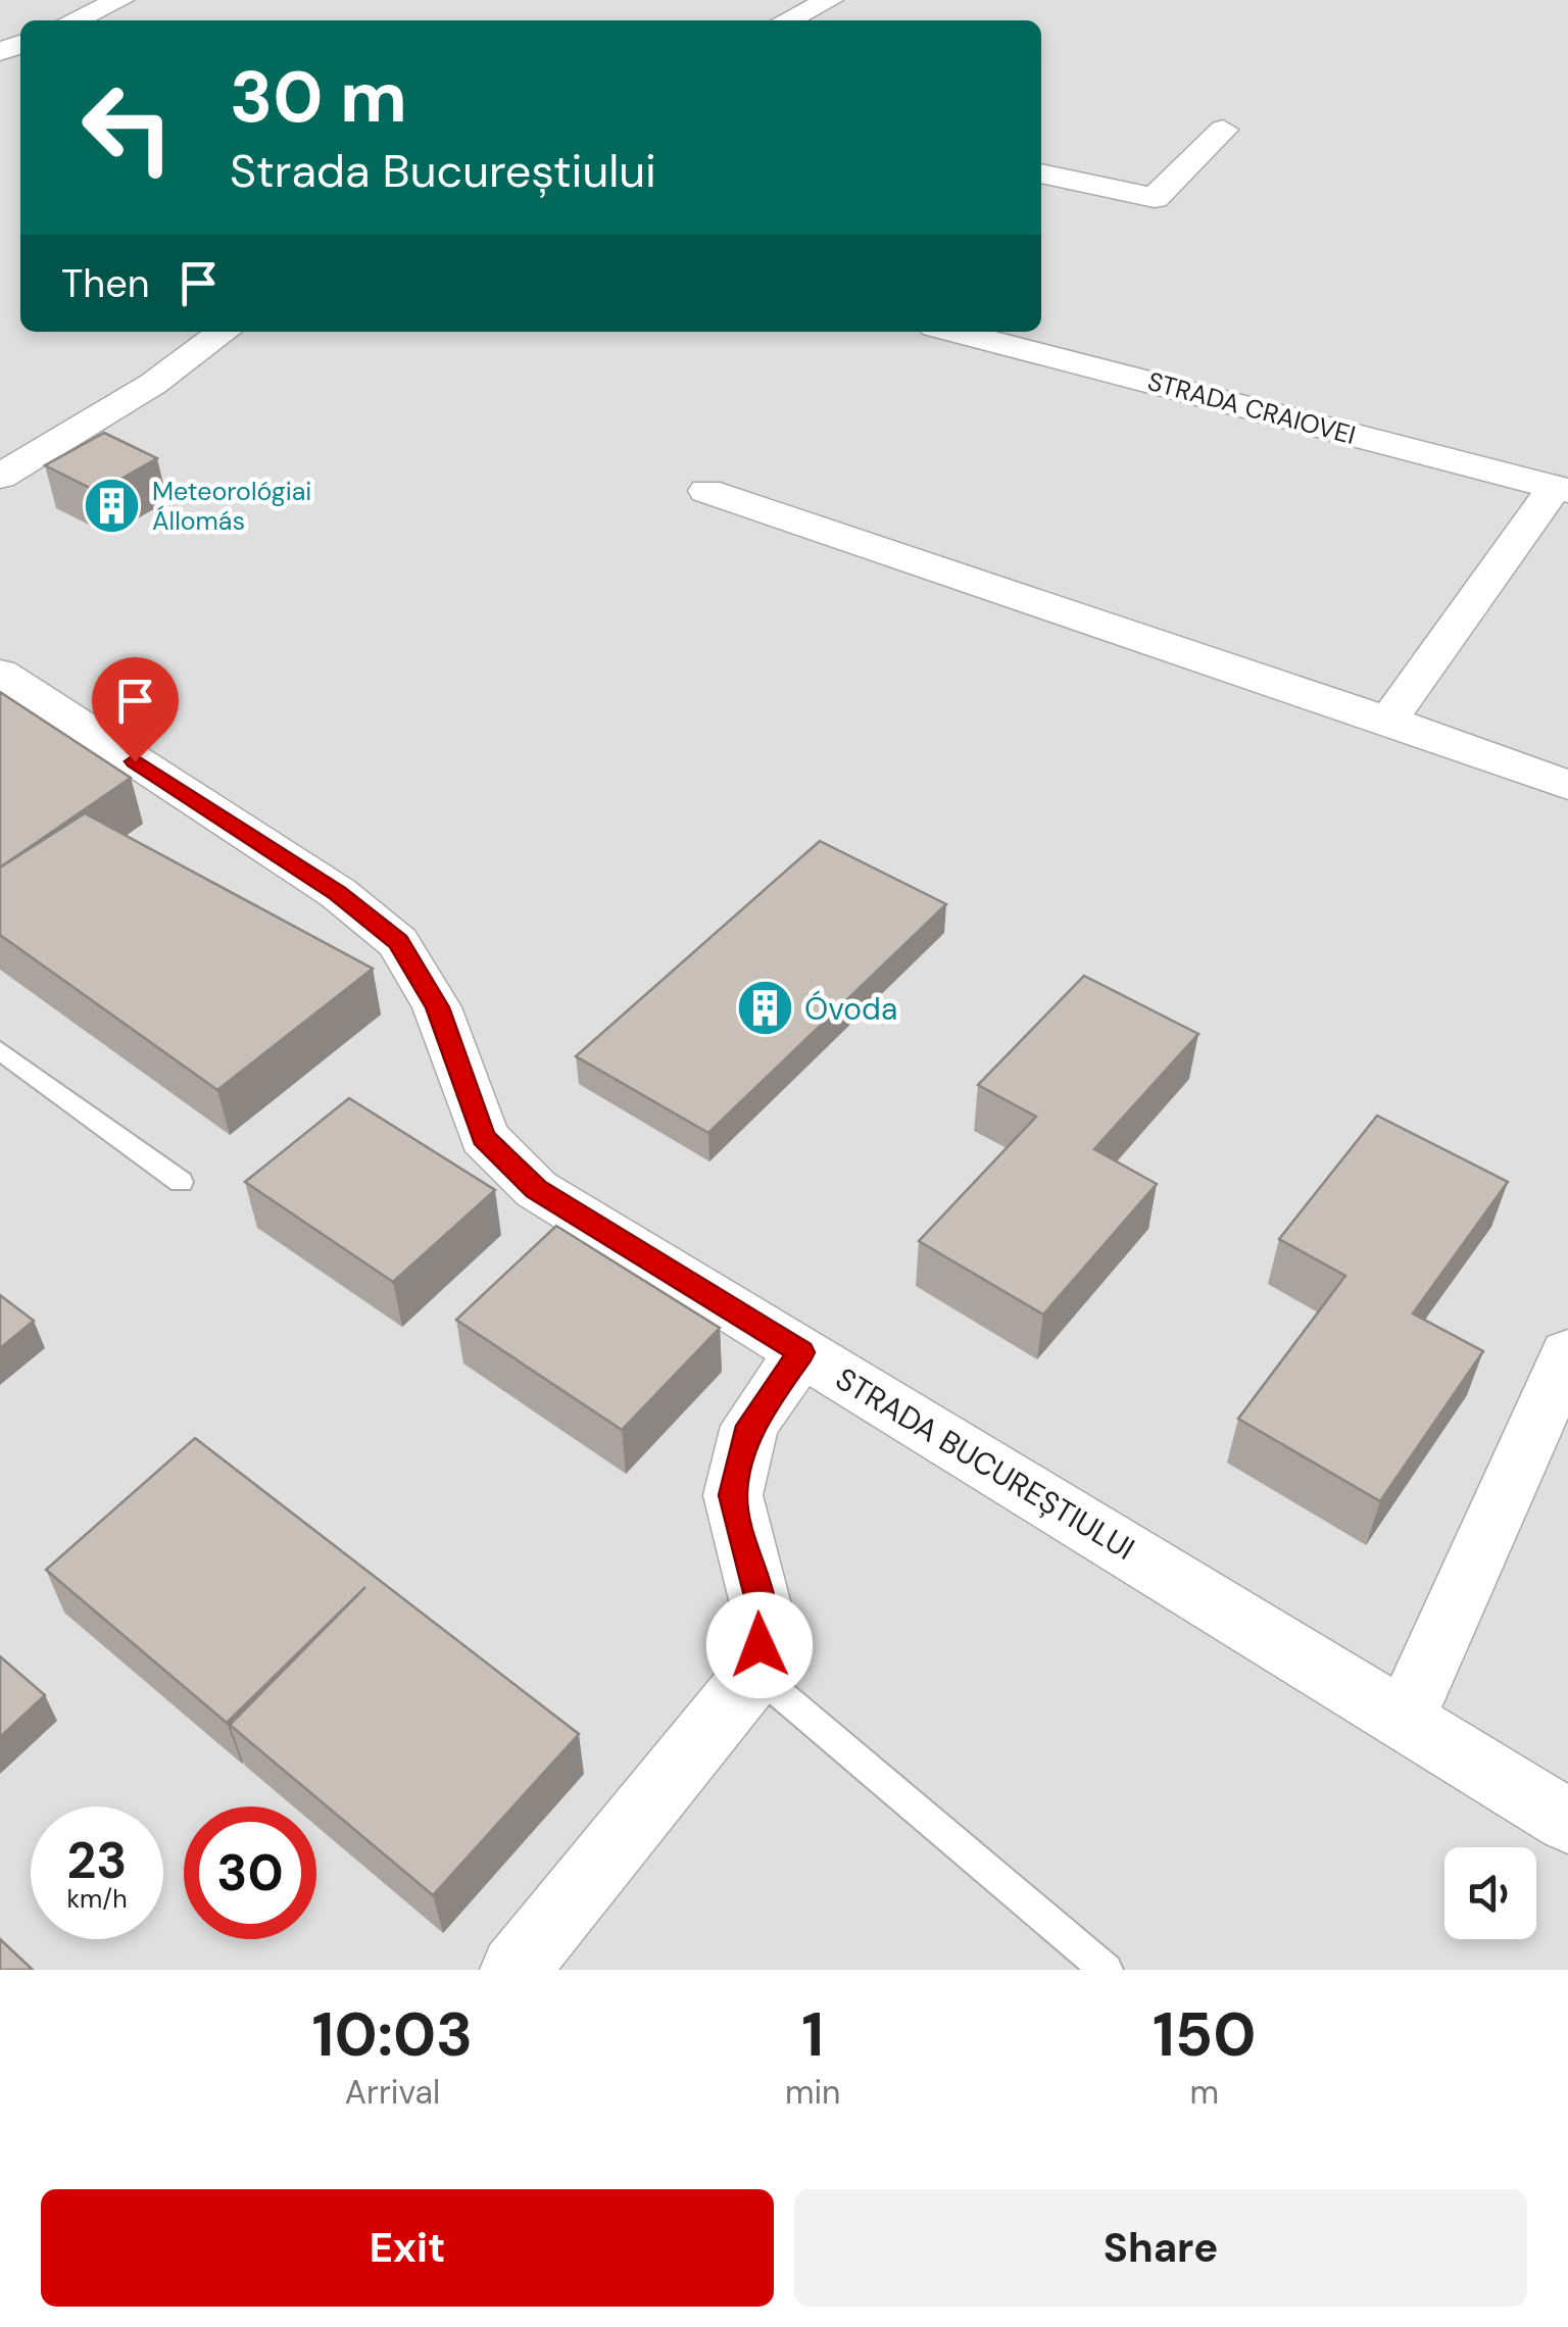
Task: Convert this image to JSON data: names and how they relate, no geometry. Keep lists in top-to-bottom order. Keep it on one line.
{"streets":{"street":["STRADA CRAIOVEI","STRADA BUCUREȘTIULUI"]},"places":{"building":["Meteorológiai Állomás","Óvoda"]},"page":{"turn":["30 m","Strada Bucureștiului"],"then":"Then","speed":"23 km/h","limit":"30","eta":["10:03","Arrival","1","min","150","m"],"buttons":["Exit","Share"]}}
